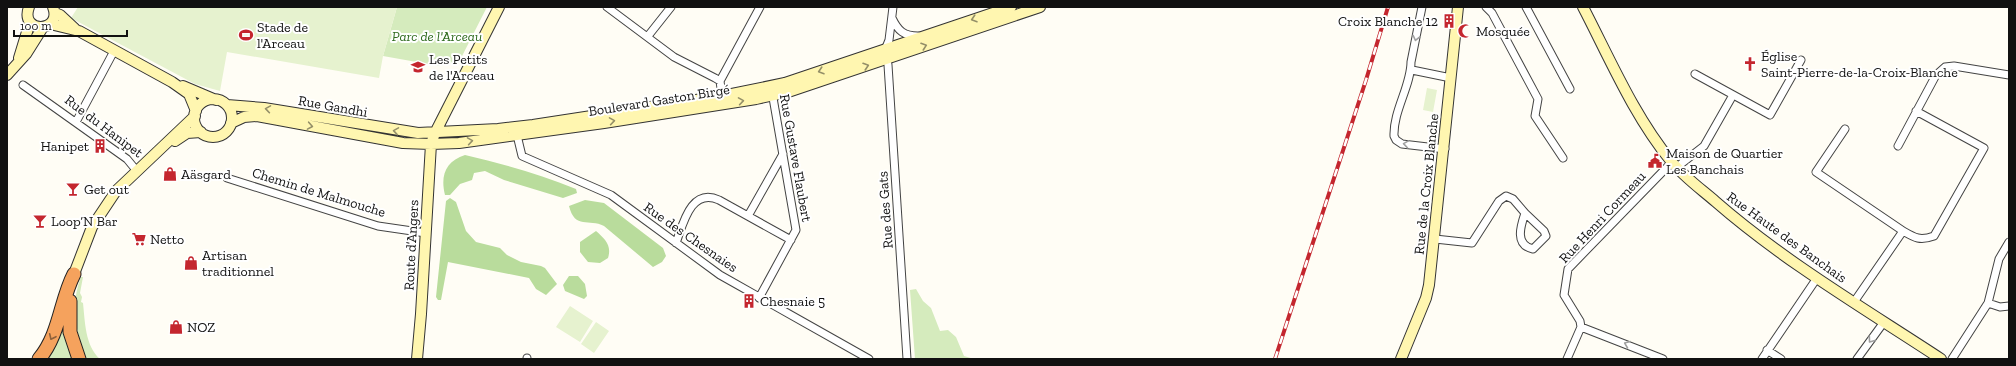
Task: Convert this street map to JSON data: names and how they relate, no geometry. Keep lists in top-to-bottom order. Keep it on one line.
{"streets":{"main road":["Boulevard Gaston Birgé","Rue Gandhi","Rue du Hanipet","Rue de la Croix Blanche","Rue Haute des Banchais","Route d’Angers"],"street":["Rue Gustave Flaubert","Chemin de Malmouche","Rue des Gats","Rue Henri Cormeau","Rue des Chesnaies"]},"crossings":[["Boulevard Gaston Birgé","Rue Gandhi"],["Boulevard Gaston Birgé","Rue Gustave Flaubert"],["Boulevard Gaston Birgé","Rue des Gats"],["Boulevard Gaston Birgé","Rue des Chesnaies"],["Boulevard Gaston Birgé","Route d’Angers"],["Rue Gandhi","Rue du Hanipet"],["Rue Gandhi","Route d’Angers"],["Rue Gustave Flaubert","Rue des Chesnaies"],["Chemin de Malmouche","Route d’Angers"],["Rue Henri Cormeau","Rue Haute des Banchais"]],"parks":["Parc de l'Arceau"],"places":{"building":["Croix Blanche 12","Hanipet","Chesnaie 5"],"mosque":["Mosquée"],"sports":["Stade de l'Arceau"],"church":["Église Saint-Pierre-de-la-Croix-Blanche"],"school or university":["Les Petits de l'Arceau"],"public building":["Maison de Quartier Les Banchais"],"shop":["Aäsgard","Artisan traditionnel","NOZ"],"bar":["Get out","Loop’N Bar"],"supermarket":["Netto"]},"scale_bar":"100 m"}
